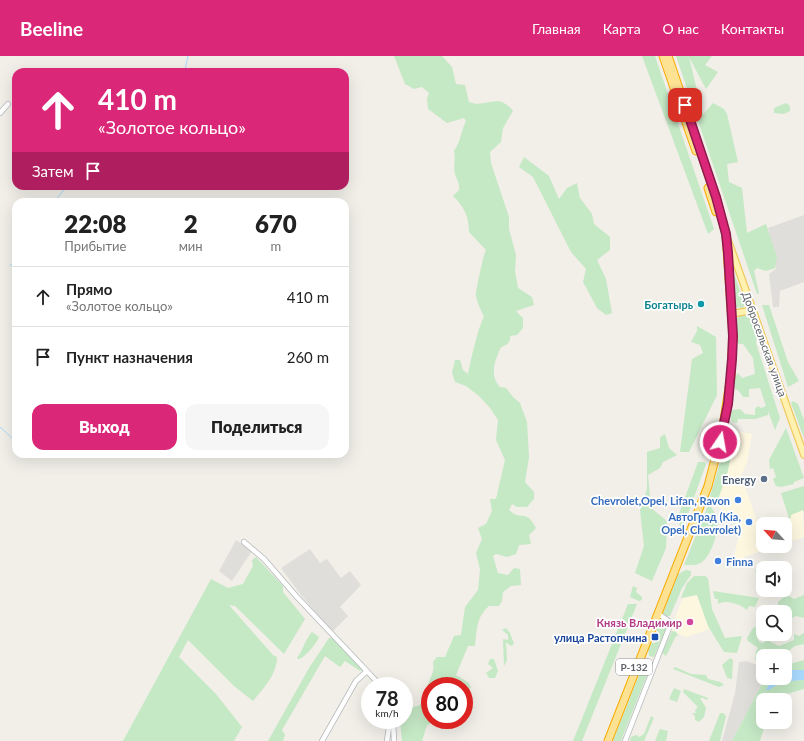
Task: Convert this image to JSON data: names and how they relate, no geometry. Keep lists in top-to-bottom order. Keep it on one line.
{"streets":{"highway":["Р-132"],"main road":["Добросельская улица"]},"crossings":[["Добросельская улица","Р-132"]],"places":{"other":["Богатырь","Energy","Chevrolet,Opel, Lifan, Ravon","АвтоГрад (Kia, Opel, Chevrolet)","Finna","Князь Владимир"],"transit":["улица Растопчина"]},"north":"top left","page":{"header":"Beeline","nav":["Главная","Карта","О нас","Контакты"],"turn":["410 m","«Золотое кольцо»"],"then":"Затем","eta":["22:08","Прибытие","2","мин","670","m"],"list":[{"name":"Прямо","note":"«Золотое кольцо»","value":"410 m"},{"name":"Пункт назначения","value":"260 m"}],"buttons":["Выход","Поделиться"],"map_buttons":["+","−"],"speed":"78 km/h","limit":"80"}}
